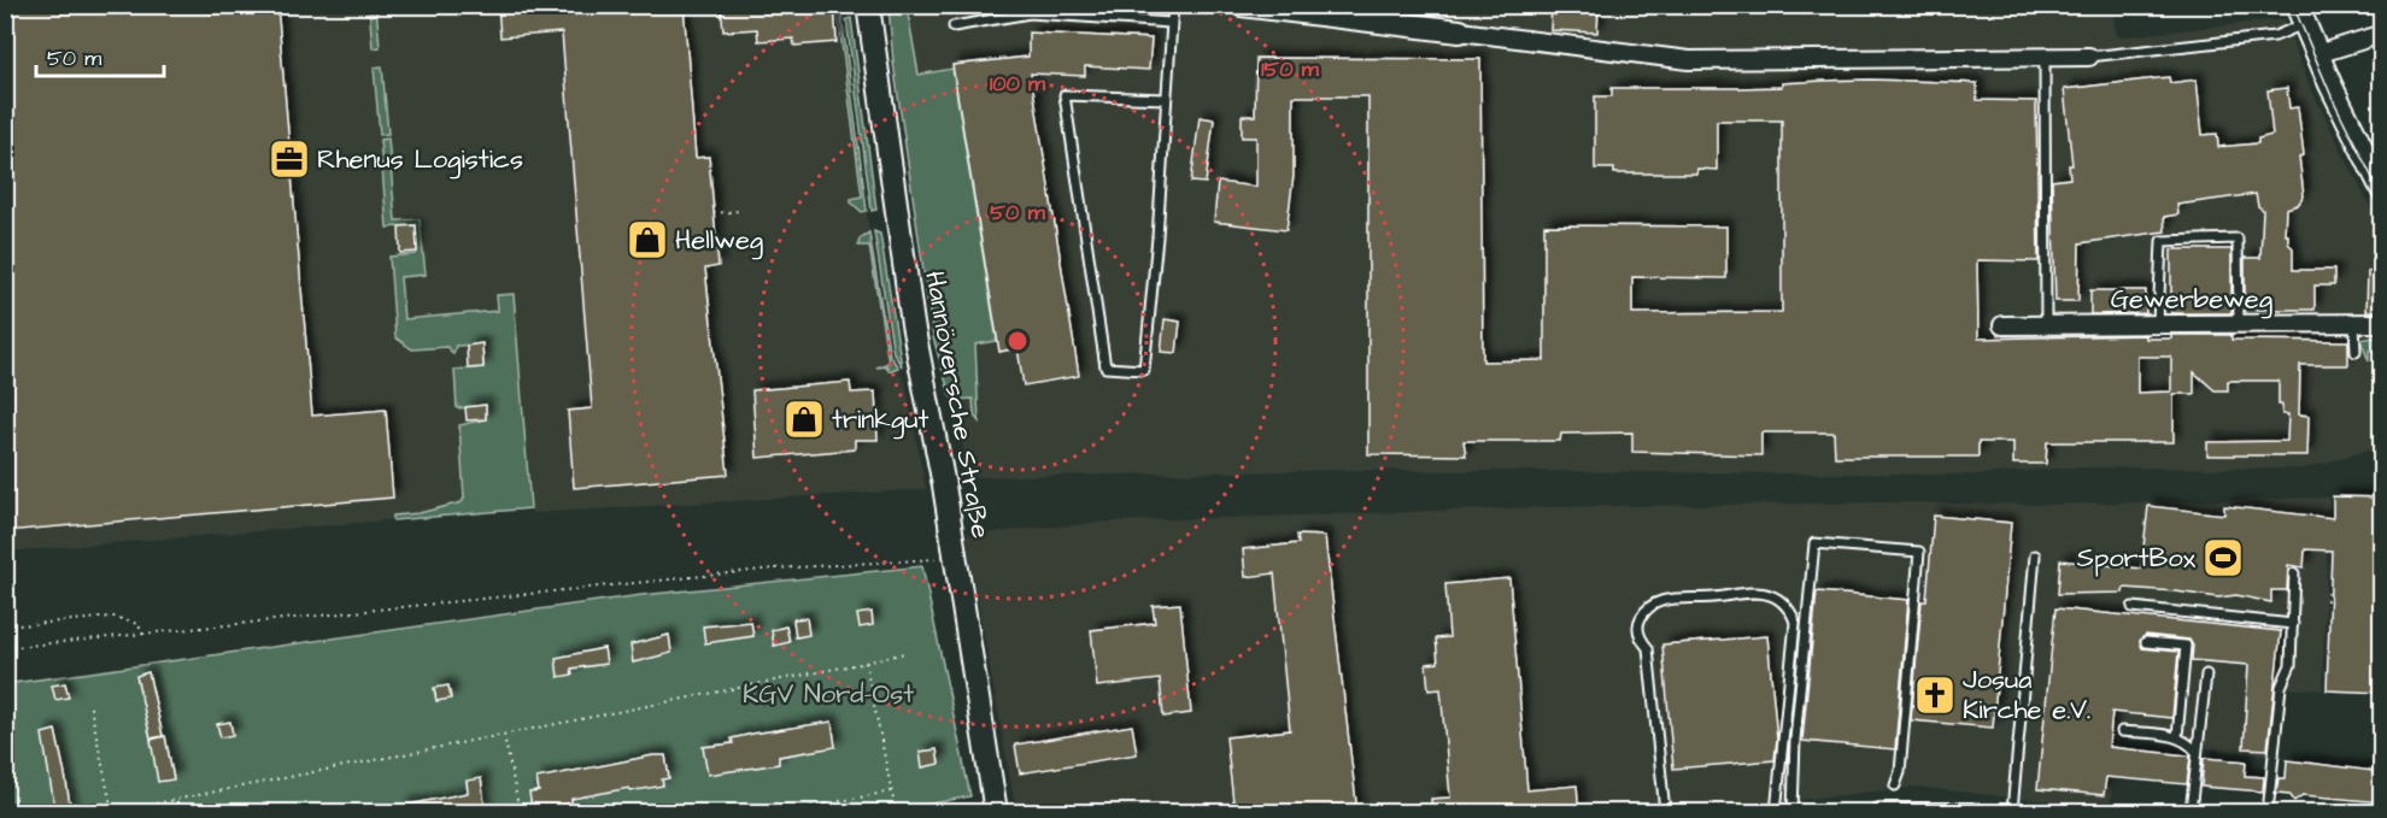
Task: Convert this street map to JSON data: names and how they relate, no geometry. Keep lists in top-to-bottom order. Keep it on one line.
{"streets":{"main road":["Hannöversche Straße"],"street":["Gewerbeweg"]},"parks":["KGV Nord-Ost"],"places":{"office":["Rhenus Logistics"],"shop":["Hellweg","trinkgut"],"sports":["SportBox"],"church":["Josua Kirche e.V."]},"scale_bar":"50 m","rings":["150 m","100 m","50 m"]}
